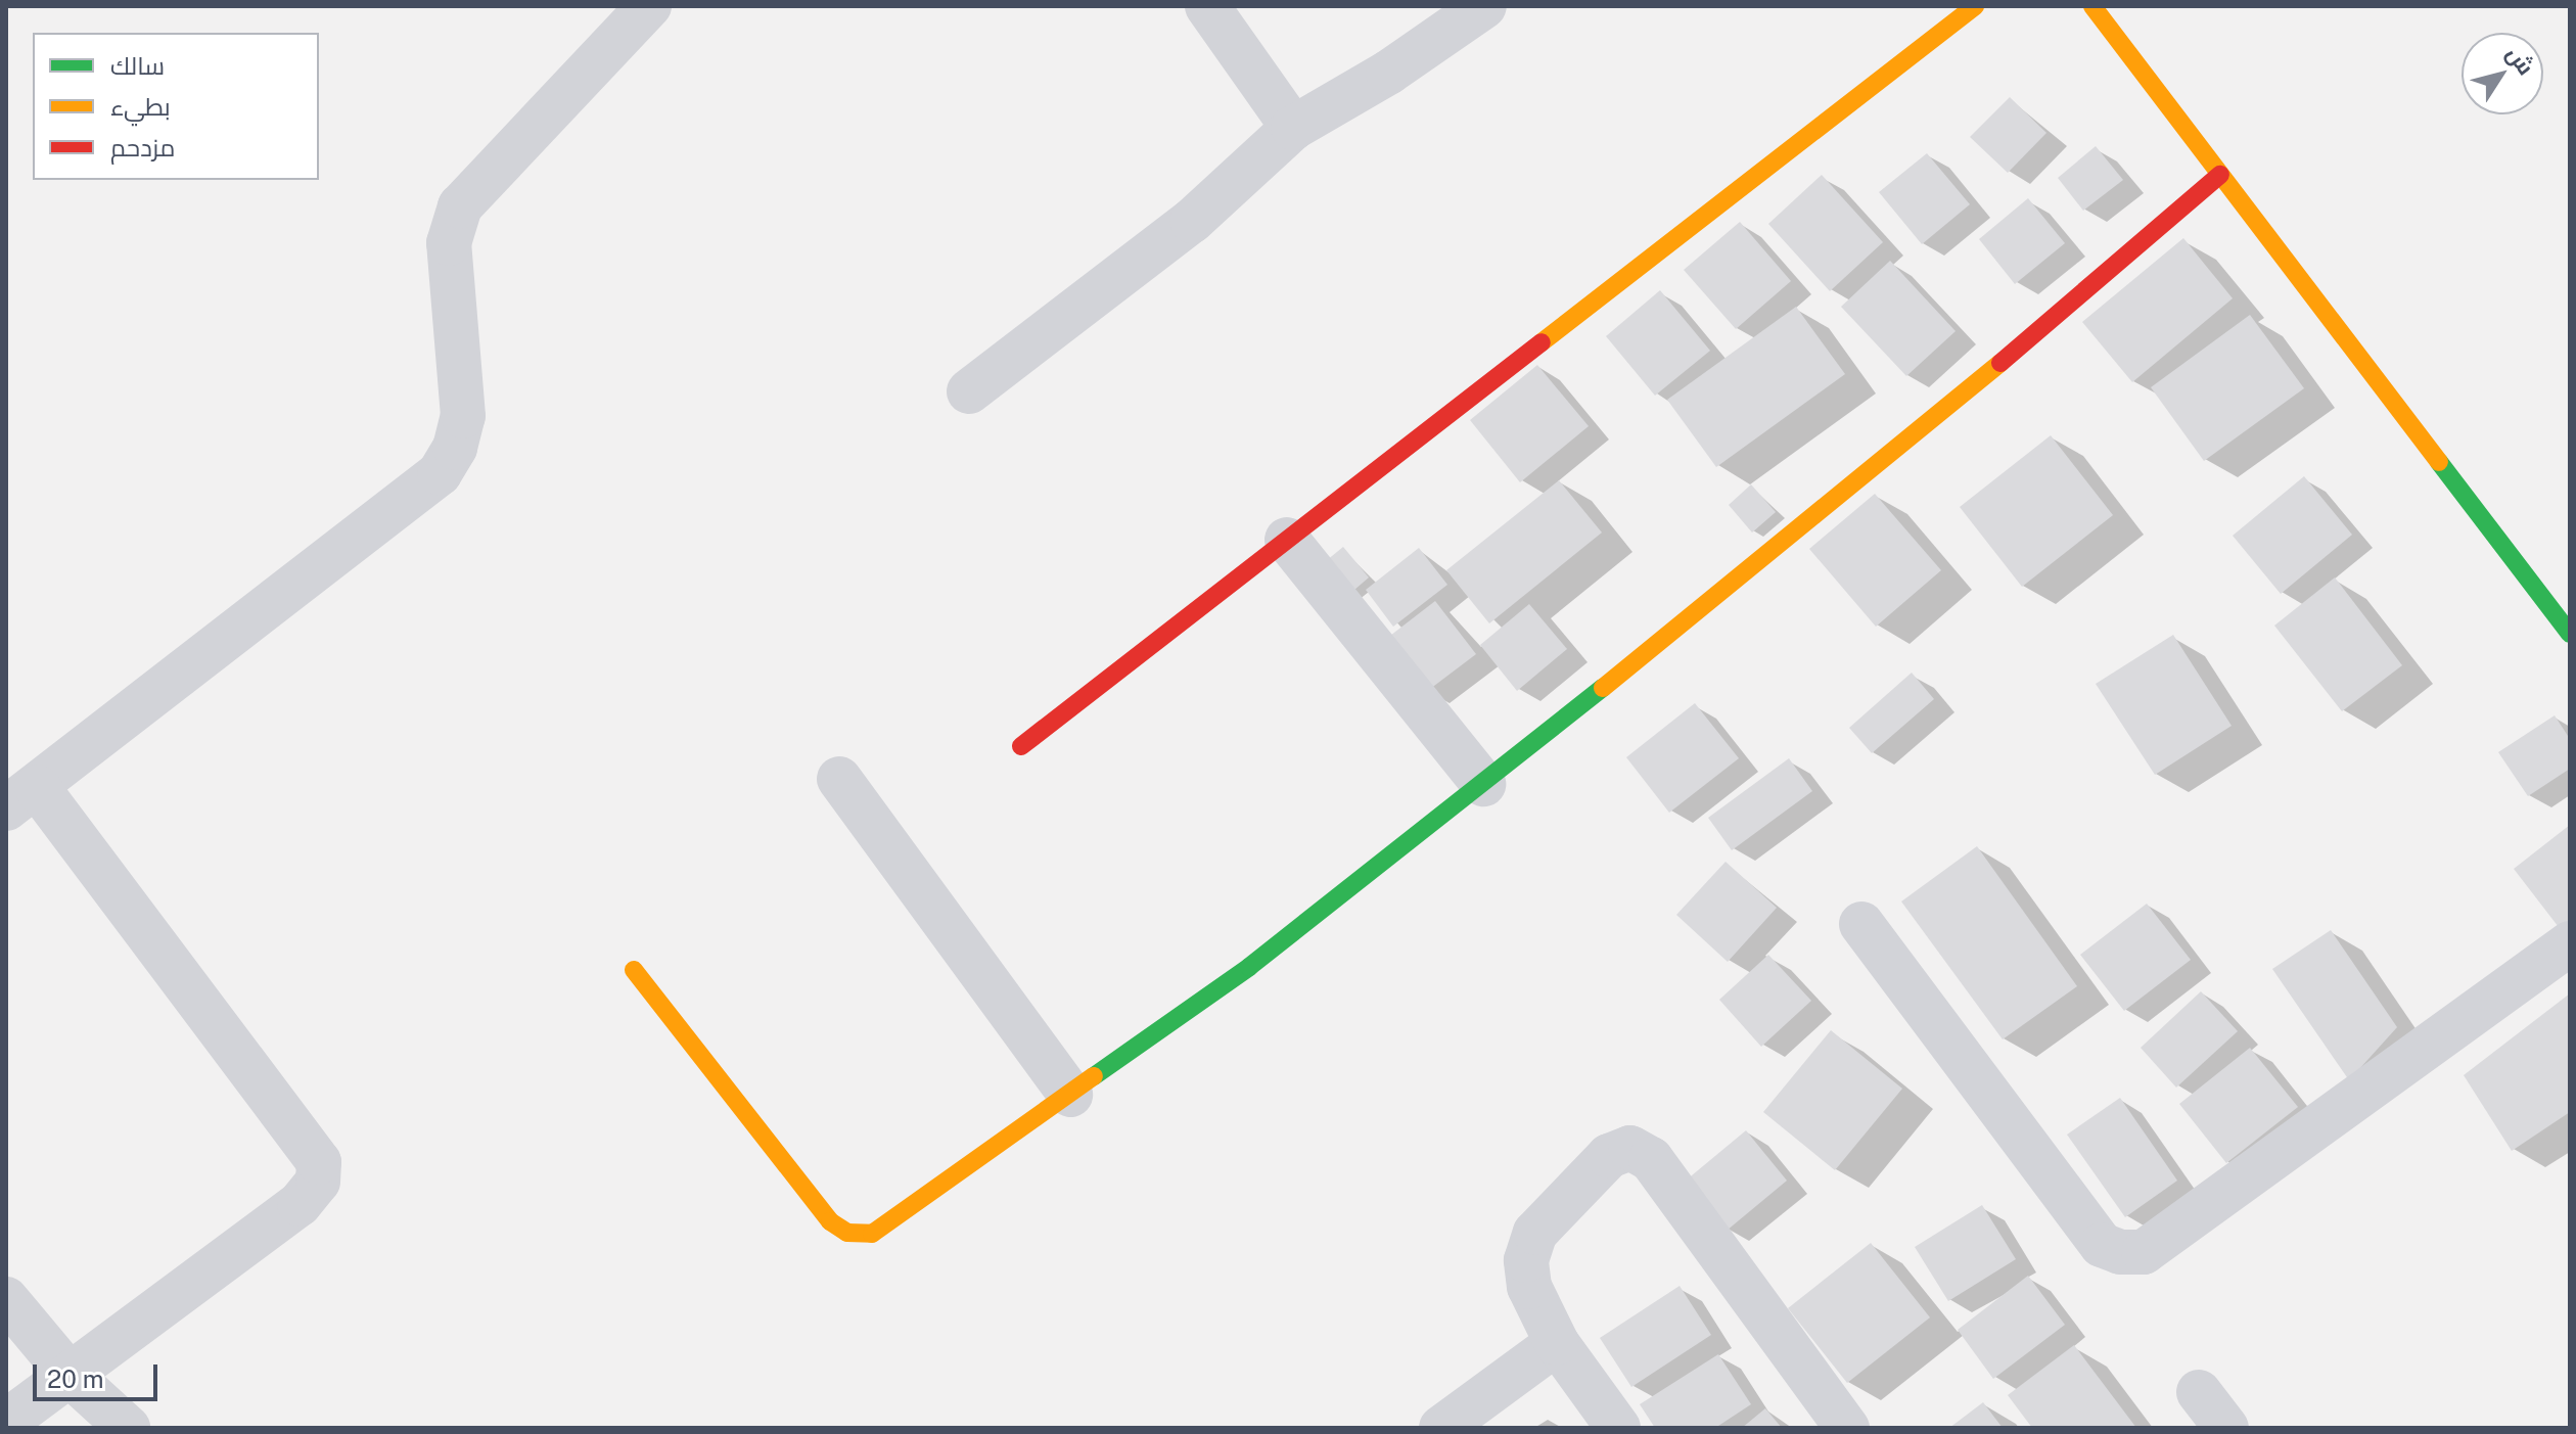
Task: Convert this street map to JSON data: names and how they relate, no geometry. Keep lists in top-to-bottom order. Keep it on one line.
{"legend":["سالك","بطيء","مزدحم"],"scale_bar":"20 m","north":"top right"}
